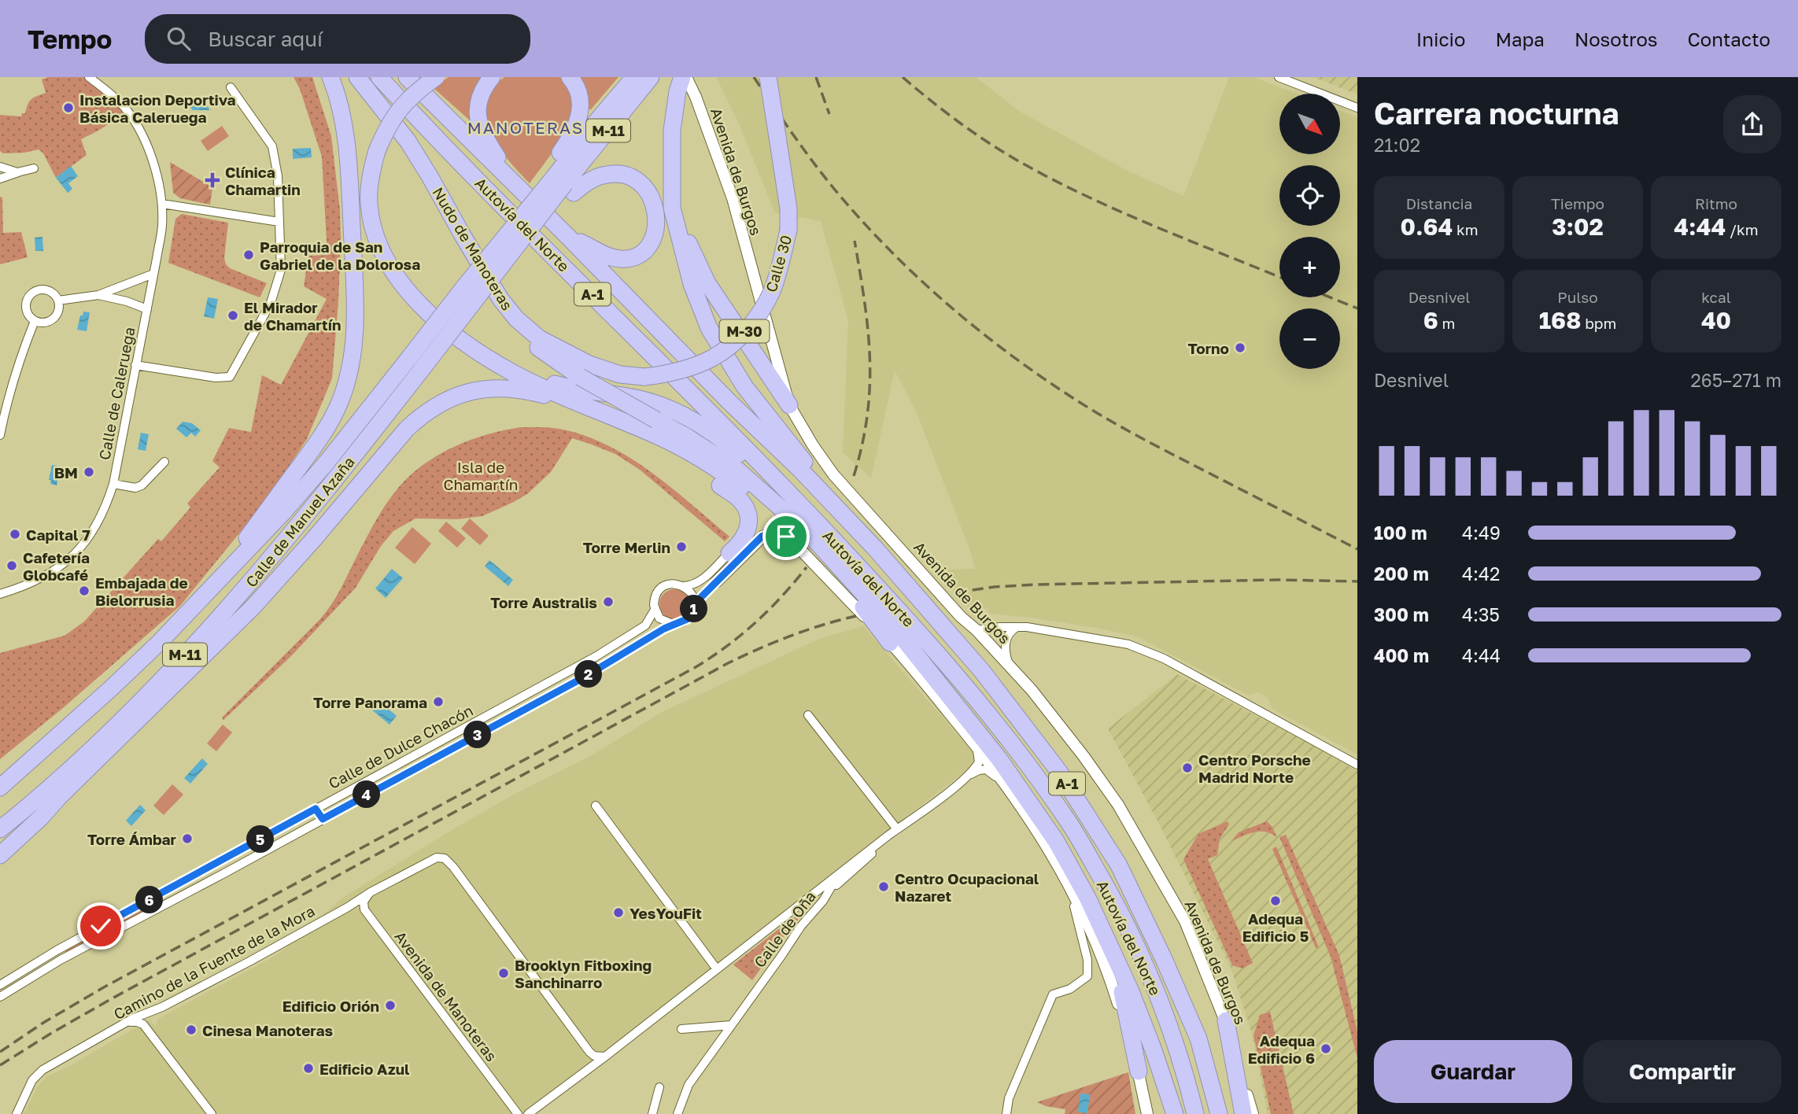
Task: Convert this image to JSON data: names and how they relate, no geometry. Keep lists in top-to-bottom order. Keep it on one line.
{"streets":{"highway":["M-11","Autovía del Norte","Nudo de Manoteras","Calle 30","A-1","M-30","Calle de Manuel Azaña"],"street":["Avenida de Burgos","Calle de Caleruega","Calle de Dulce Chacón","Calle de Oña","Camino de la Fuente de la Mora","Avenida de Manoteras"]},"crossings":[["M-11","Calle de Manuel Azaña"],["Nudo de Manoteras","Calle 30"],["Camino de la Fuente de la Mora","Avenida de Manoteras"]],"districts":["MANOTERAS"],"parks":["Isla de Chamartín"],"places":{"other":["Instalacion Deportiva Básica Caleruega","Parroquia de San Gabriel de la Dolorosa","El Mirador de Chamartín","Torno","BM","Capital 7","Torre Merlin","Cafetería Globcafé","Embajada de Bielorrusia","Torre Australis","Torre Panorama","Centro Porsche Madrid Norte","Torre Ámbar","Centro Ocupacional Nazaret","Adequa Edificio 5","YesYouFit","Brooklyn Fitboxing Sanchinarro","Edificio Orión","Cinesa Manoteras","Adequa Edificio 6","Edificio Azul"],"health":["Clínica Chamartin"]},"north":"bottom right","page":{"header":"Tempo","search":"Buscar aquí","nav":["Inicio","Mapa","Nosotros","Contacto"],"heading":["Carrera nocturna","21:02"],"map_buttons":["+","−"],"stats":[["Distancia","0.64 km"],["Tiempo","3:02"],["Ritmo","4:44 /km"],["Desnivel","6 m"],["Pulso","168 bpm"],["kcal","40"]],"chart":["Desnivel","265–271 m"],"list":[{"name":"100 m","note":"4:49"},{"name":"200 m","note":"4:42"},{"name":"300 m","note":"4:35"},{"name":"400 m","note":"4:44"}],"pins":["1","2","3","4","5","6"],"buttons":["Guardar","Compartir"]}}
